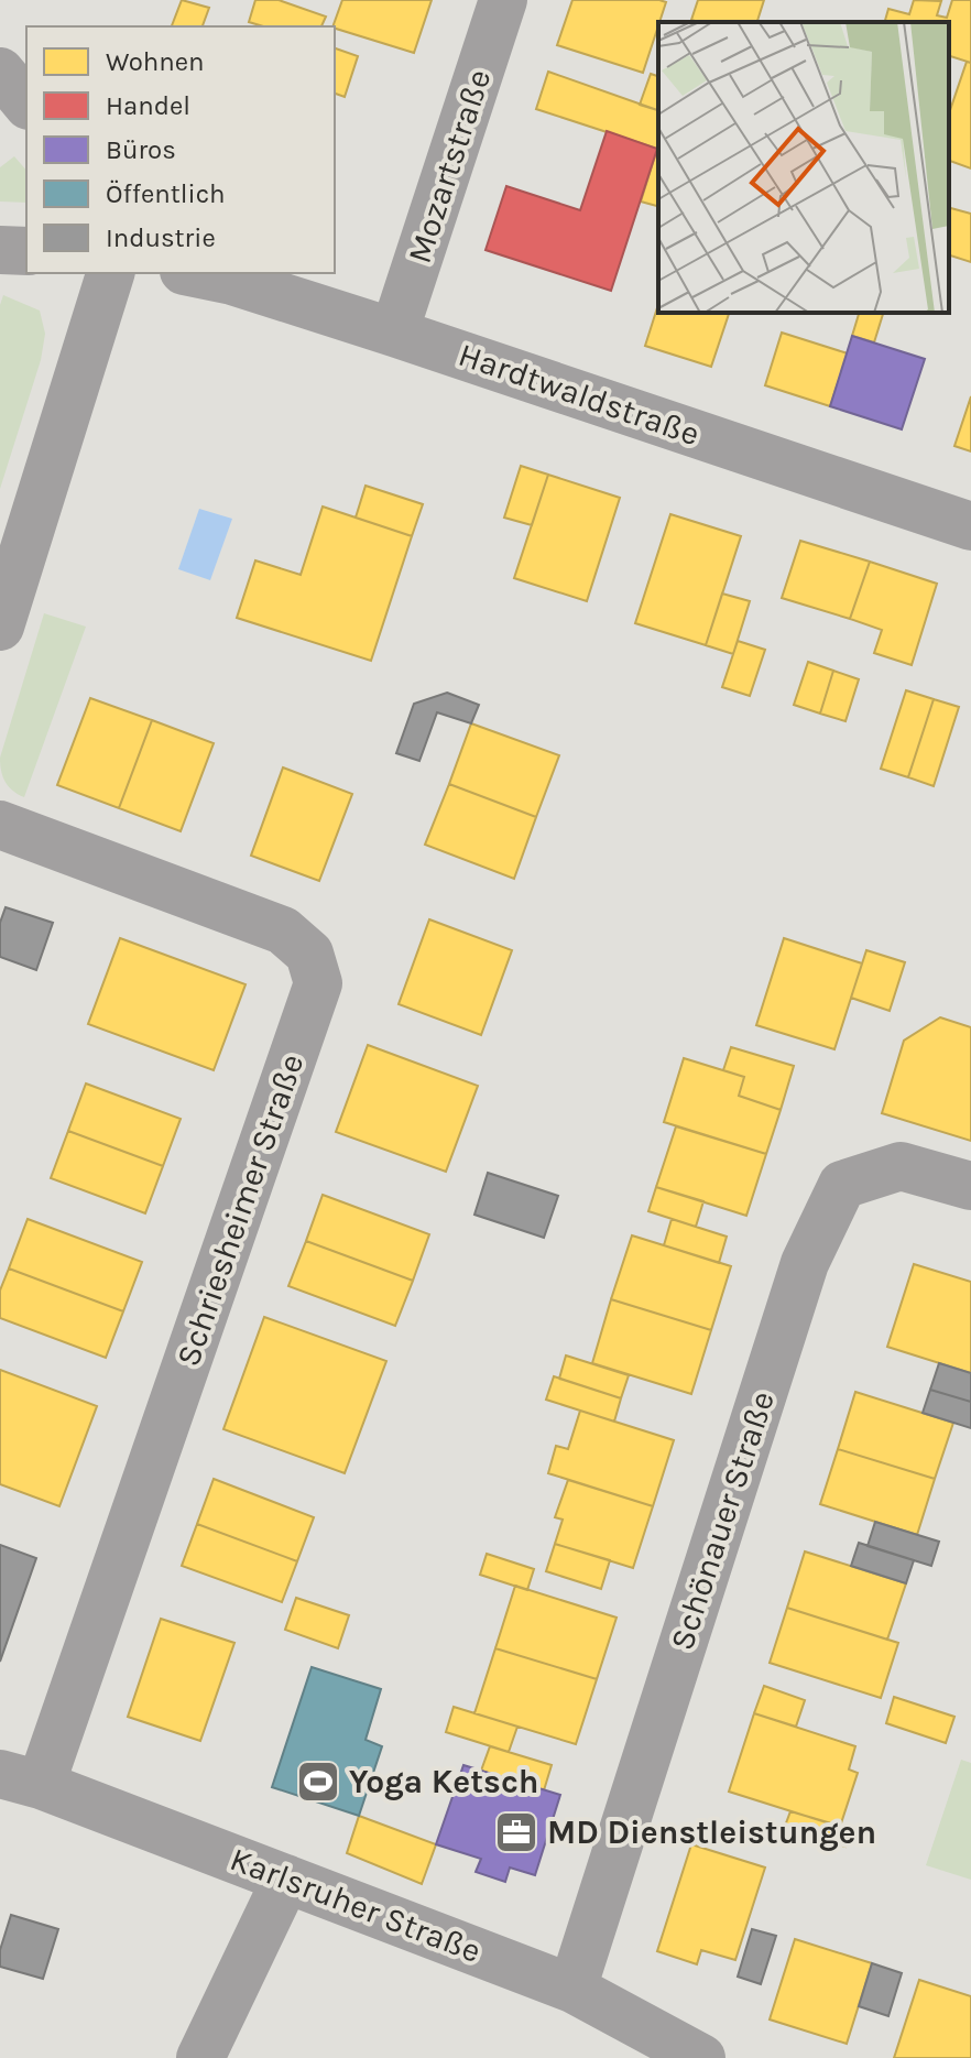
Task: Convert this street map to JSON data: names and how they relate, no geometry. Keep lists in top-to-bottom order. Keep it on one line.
{"streets":{"street":["Mozartstraße","Hardtwaldstraße","Schriesheimer Straße","Schönauer Straße","Karlsruher Straße"]},"crossings":[["Mozartstraße","Hardtwaldstraße"],["Schriesheimer Straße","Karlsruher Straße"],["Schönauer Straße","Karlsruher Straße"]],"places":{"sports":["Yoga Ketsch"],"office":["MD Dienstleistungen"]},"legend":["Wohnen","Handel","Büros","Öffentlich","Industrie"]}
